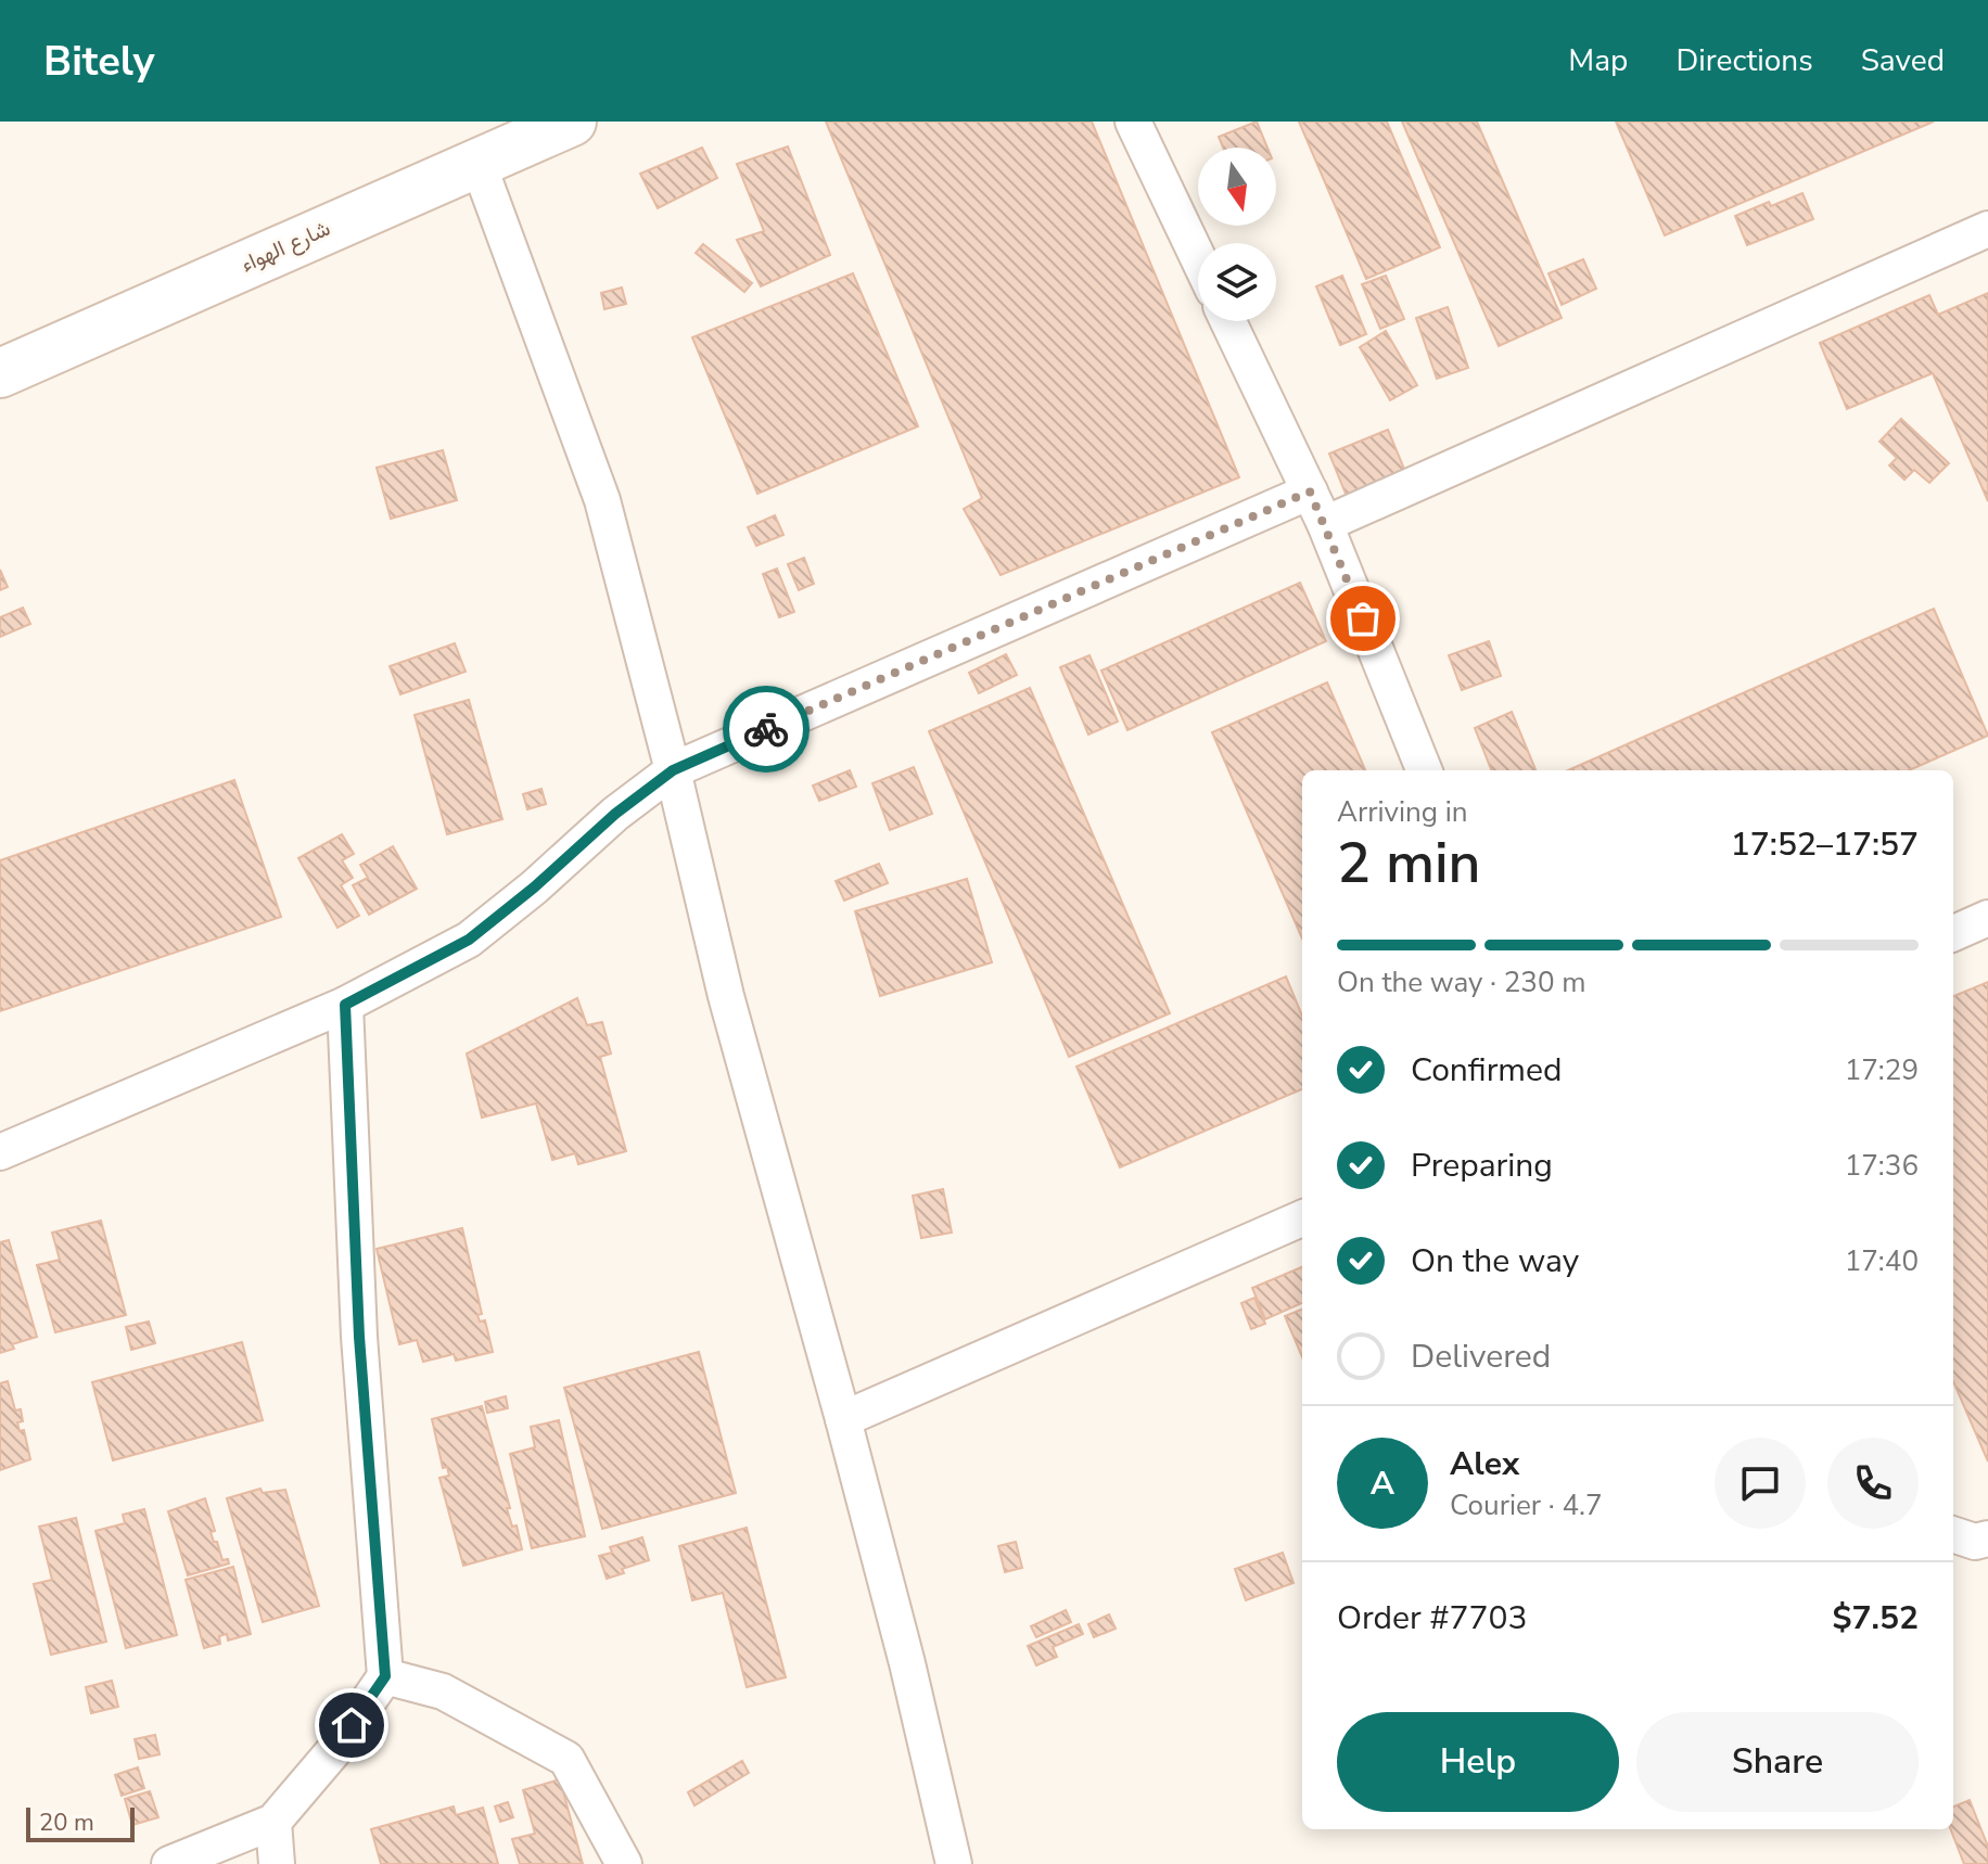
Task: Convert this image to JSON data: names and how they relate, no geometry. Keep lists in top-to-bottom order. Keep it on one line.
{"streets":{"street":["شارع الهواء"]},"scale_bar":"20 m","north":"bottom","page":{"header":"Bitely","nav":["Map","Directions","Saved"],"heading":["2 min","Arriving in","17:52–17:57"],"panel":["Alex","Courier · 4.7","Order #7703","$7.52"],"bar":"On the way · 230 m","list":[["Confirmed","17:29"],["Preparing","17:36"],["On the way","17:40"],"Delivered"],"round":"A","buttons":["Help","Share"],"scale":"20 m"}}
